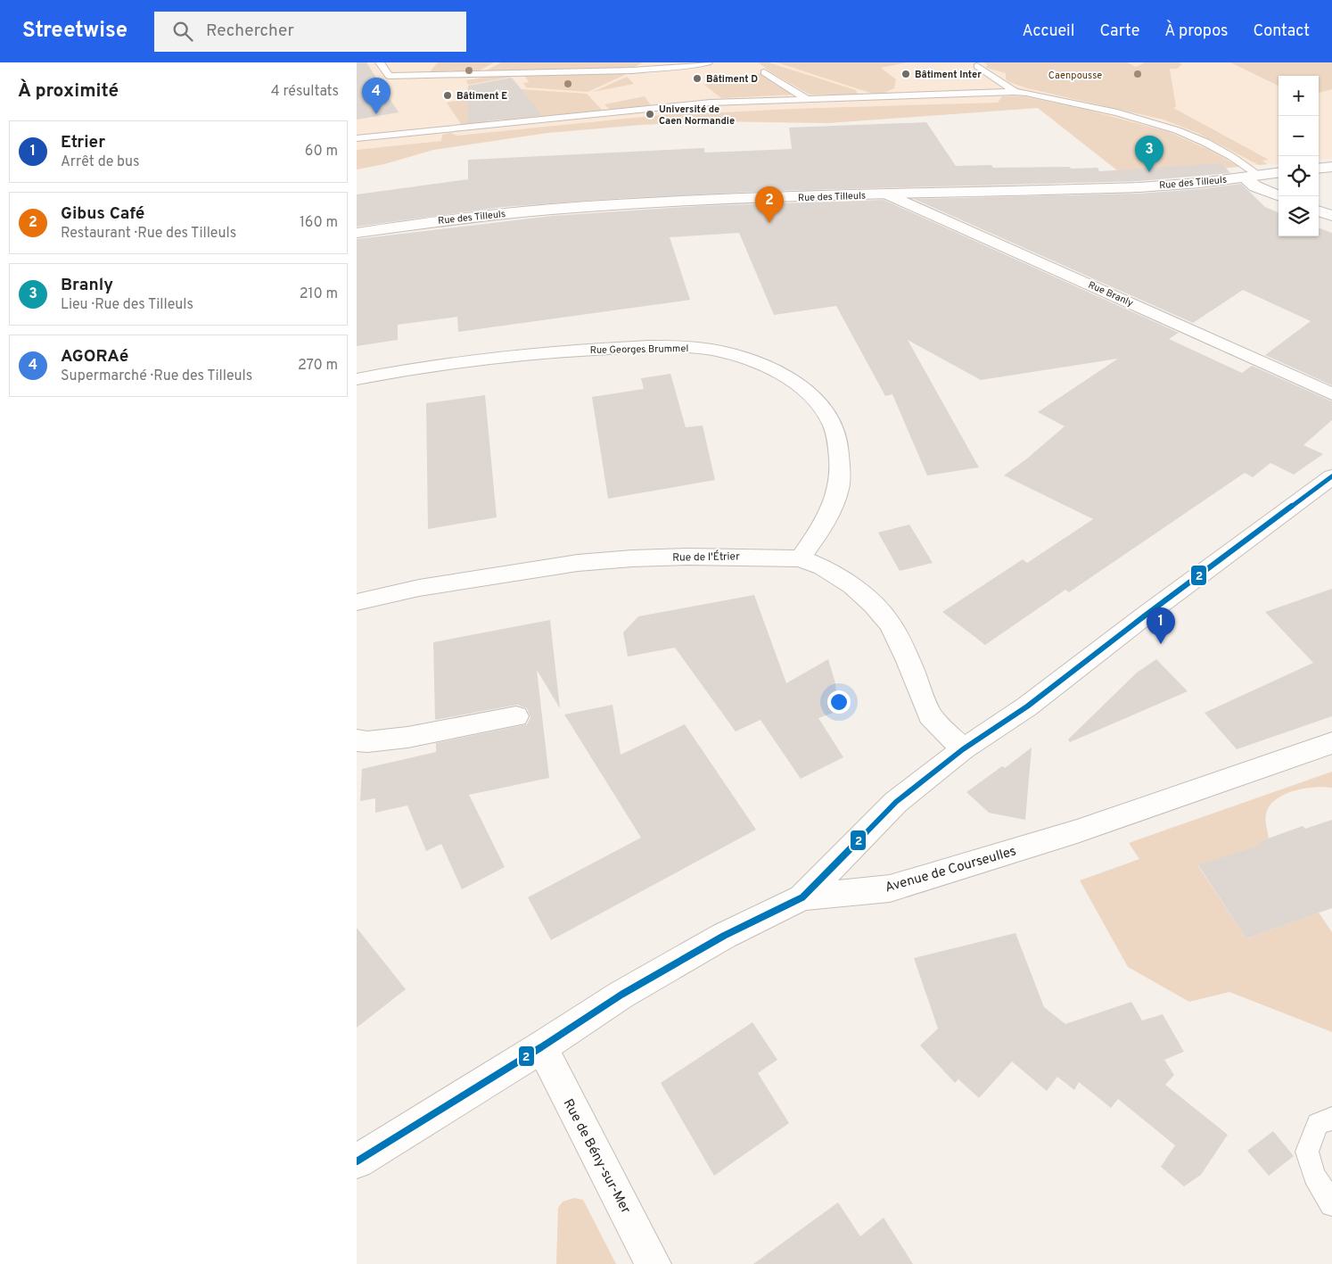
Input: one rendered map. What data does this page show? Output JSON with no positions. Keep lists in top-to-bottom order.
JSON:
{
  "streets": {
    "street": [
      "Rue des Tilleuls",
      "Rue Branly",
      "Rue Georges Brummel",
      "Rue de l'Étrier",
      "Avenue de Courseulles",
      "Rue de Bény-sur-Mer"
    ]
  },
  "crossings": [
    ["Rue des Tilleuls", "Rue Branly"],
    ["Rue Georges Brummel", "Rue de l'Étrier"],
    ["Avenue de Courseulles", "Rue de Bény-sur-Mer"]
  ],
  "parks": ["Caenpousse"],
  "places": [
    "Bâtiment Inter",
    "Bâtiment D",
    "Bâtiment E",
    "Université de Caen Normandie"
  ],
  "lines": ["transit line 2"],
  "page": {
    "header": "Streetwise",
    "search": "Rechercher",
    "nav": [
      "Accueil",
      "Carte",
      "À propos",
      "Contact"
    ],
    "heading": ["À proximité", "4 résultats"],
    "map_buttons": ["+", "−"],
    "pins": [
      "4",
      "3",
      "2",
      "1"
    ],
    "list": [
      {
        "mark": "1",
        "name": "Etrier",
        "note": "Arrêt de bus",
        "value": "60 m"
      },
      {
        "mark": "2",
        "name": "Gibus Café",
        "note": "Restaurant · Rue des Tilleuls",
        "value": "160 m"
      },
      {
        "mark": "3",
        "name": "Branly",
        "note": "Lieu · Rue des Tilleuls",
        "value": "210 m"
      },
      {
        "mark": "4",
        "name": "AGORAé",
        "note": "Supermarché · Rue des Tilleuls",
        "value": "270 m"
      }
    ]
  }
}
